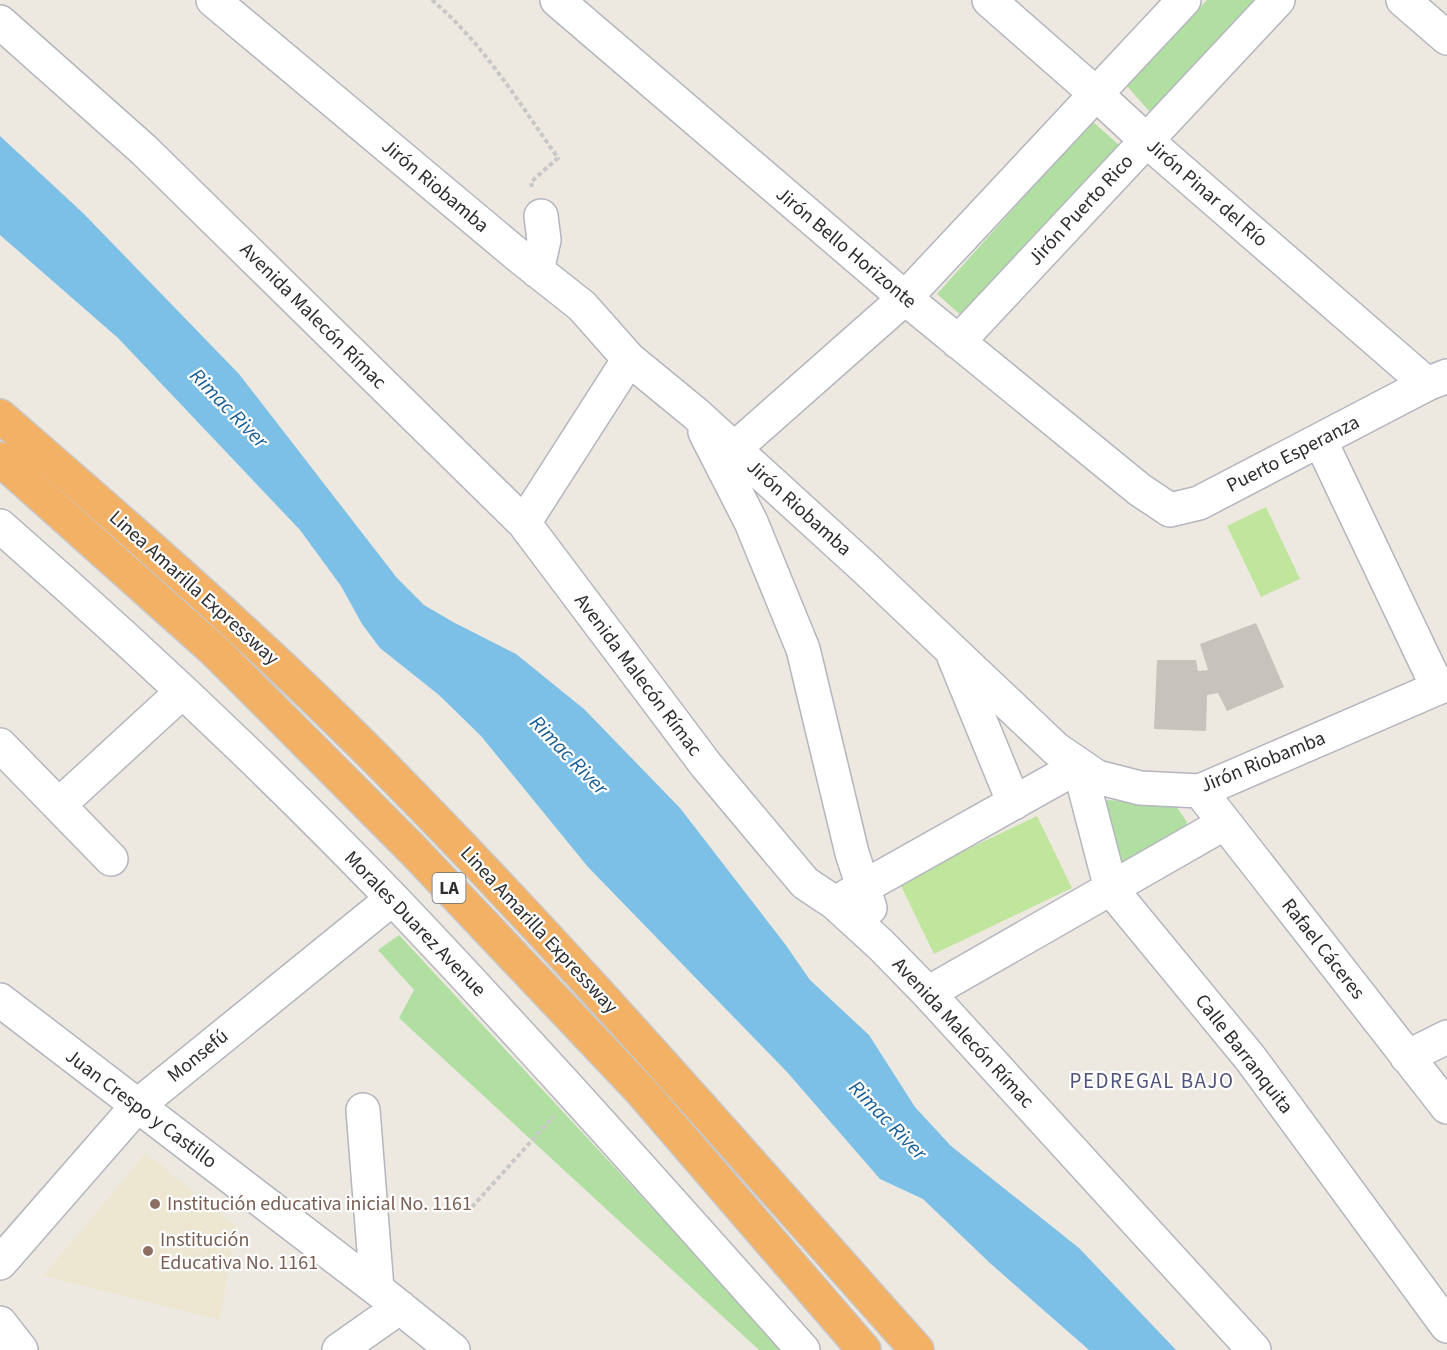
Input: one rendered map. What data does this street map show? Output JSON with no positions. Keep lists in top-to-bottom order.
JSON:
{
  "streets": {
    "highway": ["Linea Amarilla Expressway", "LA"],
    "street": [
      "Jirón Riobamba",
      "Jirón Pinar del Río",
      "Jirón Puerto Rico",
      "Jirón Bello Horizonte",
      "Avenida Malecón Rímac",
      "Puerto Esperanza",
      "Morales Duarez Avenue",
      "Rafael Cáceres",
      "Calle Barranquita",
      "Monsefú",
      "Juan Crespo y Castillo"
    ]
  },
  "crossings": [
    ["Jirón Riobamba", "Rafael Cáceres"],
    ["Jirón Riobamba", "Calle Barranquita"],
    ["Jirón Pinar del Río", "Jirón Puerto Rico"],
    ["Jirón Pinar del Río", "Puerto Esperanza"],
    ["Jirón Puerto Rico", "Jirón Bello Horizonte"],
    ["Jirón Bello Horizonte", "Puerto Esperanza"],
    ["Morales Duarez Avenue", "Monsefú"],
    ["Monsefú", "Juan Crespo y Castillo"]
  ],
  "districts": ["PEDREGAL BAJO"],
  "water": ["Rimac River"],
  "places": ["Institución educativa inicial No. 1161", "Institución Educativa No. 1161"]
}
